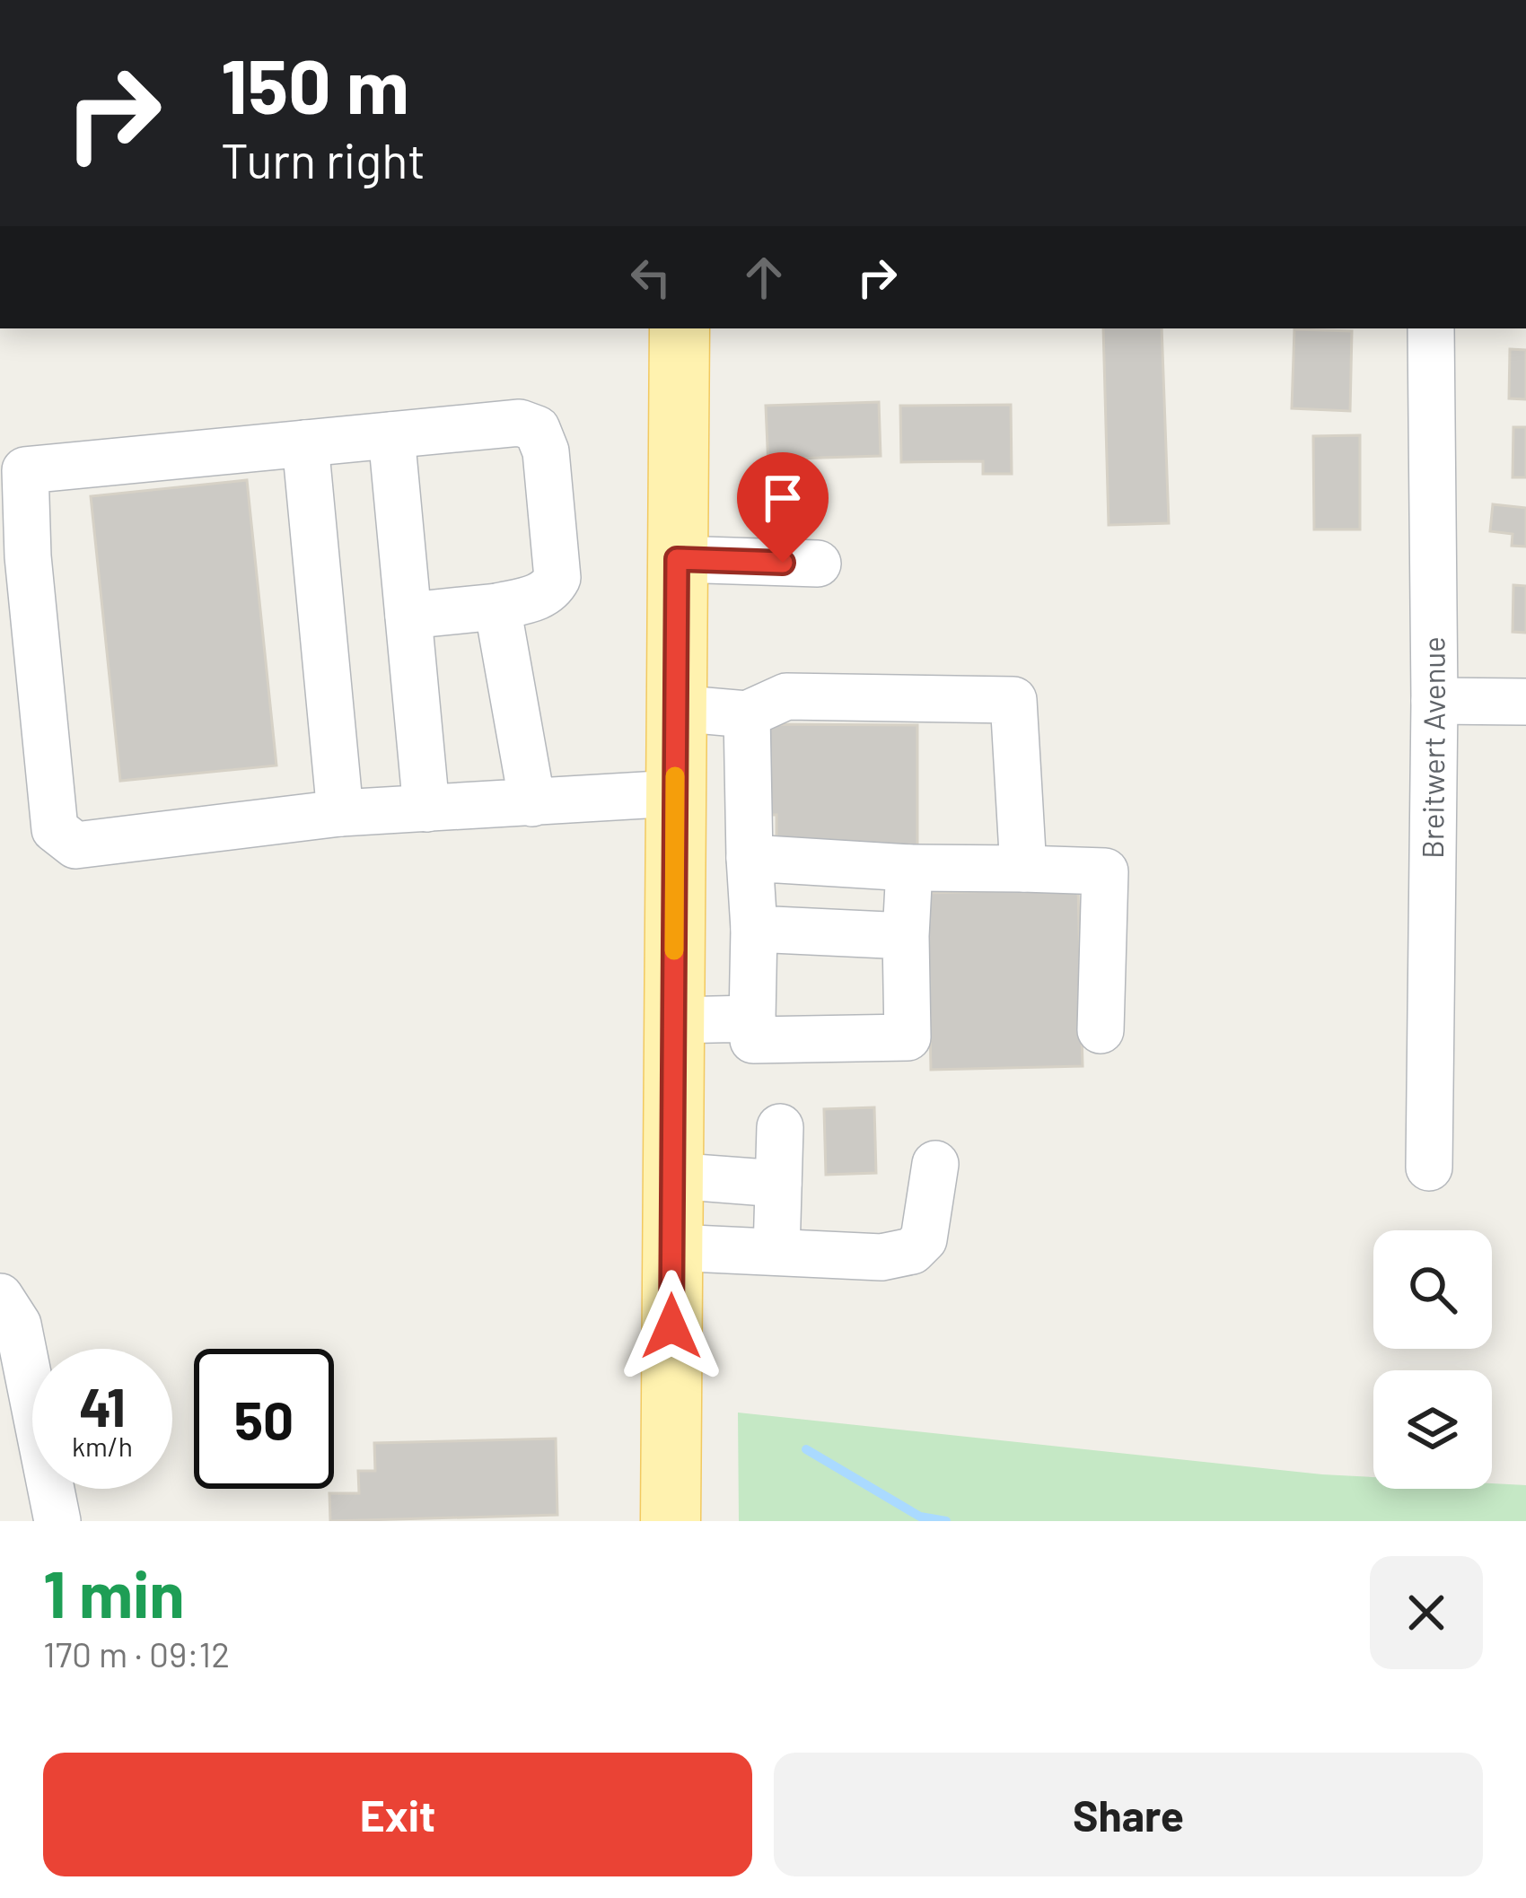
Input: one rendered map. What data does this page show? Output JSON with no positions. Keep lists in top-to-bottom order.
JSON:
{
  "streets": {
    "street": ["Breitwert Avenue"]
  },
  "page": {
    "turn": ["150 m", "Turn right"],
    "speed": "41 km/h",
    "limit": "50",
    "heading": ["1 min", "170 m · 09:12"],
    "buttons": ["Exit", "Share"]
  }
}
